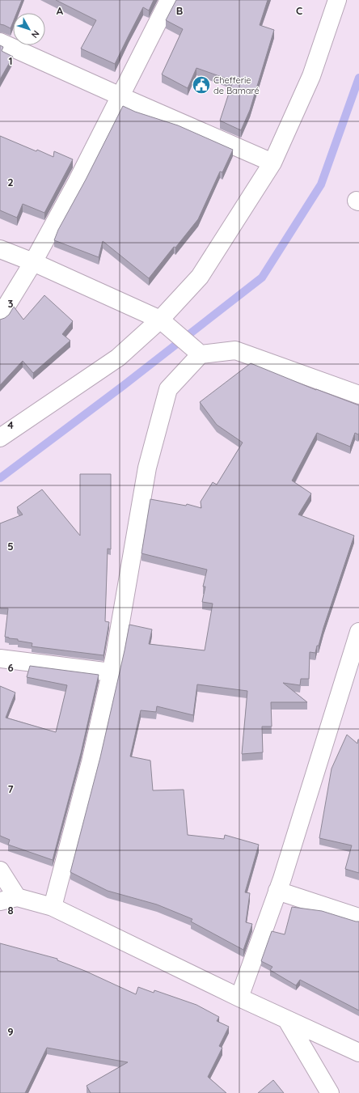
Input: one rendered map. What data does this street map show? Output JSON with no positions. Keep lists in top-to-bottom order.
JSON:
{
  "places": {
    "public building": ["Chefferie de Bamaré"]
  },
  "north": "bottom right",
  "grid": {
    "columns": ["A", "B", "C"],
    "rows": [
      "1",
      "2",
      "3",
      "4",
      "5",
      "6",
      "7",
      "8",
      "9"
    ]
  }
}
